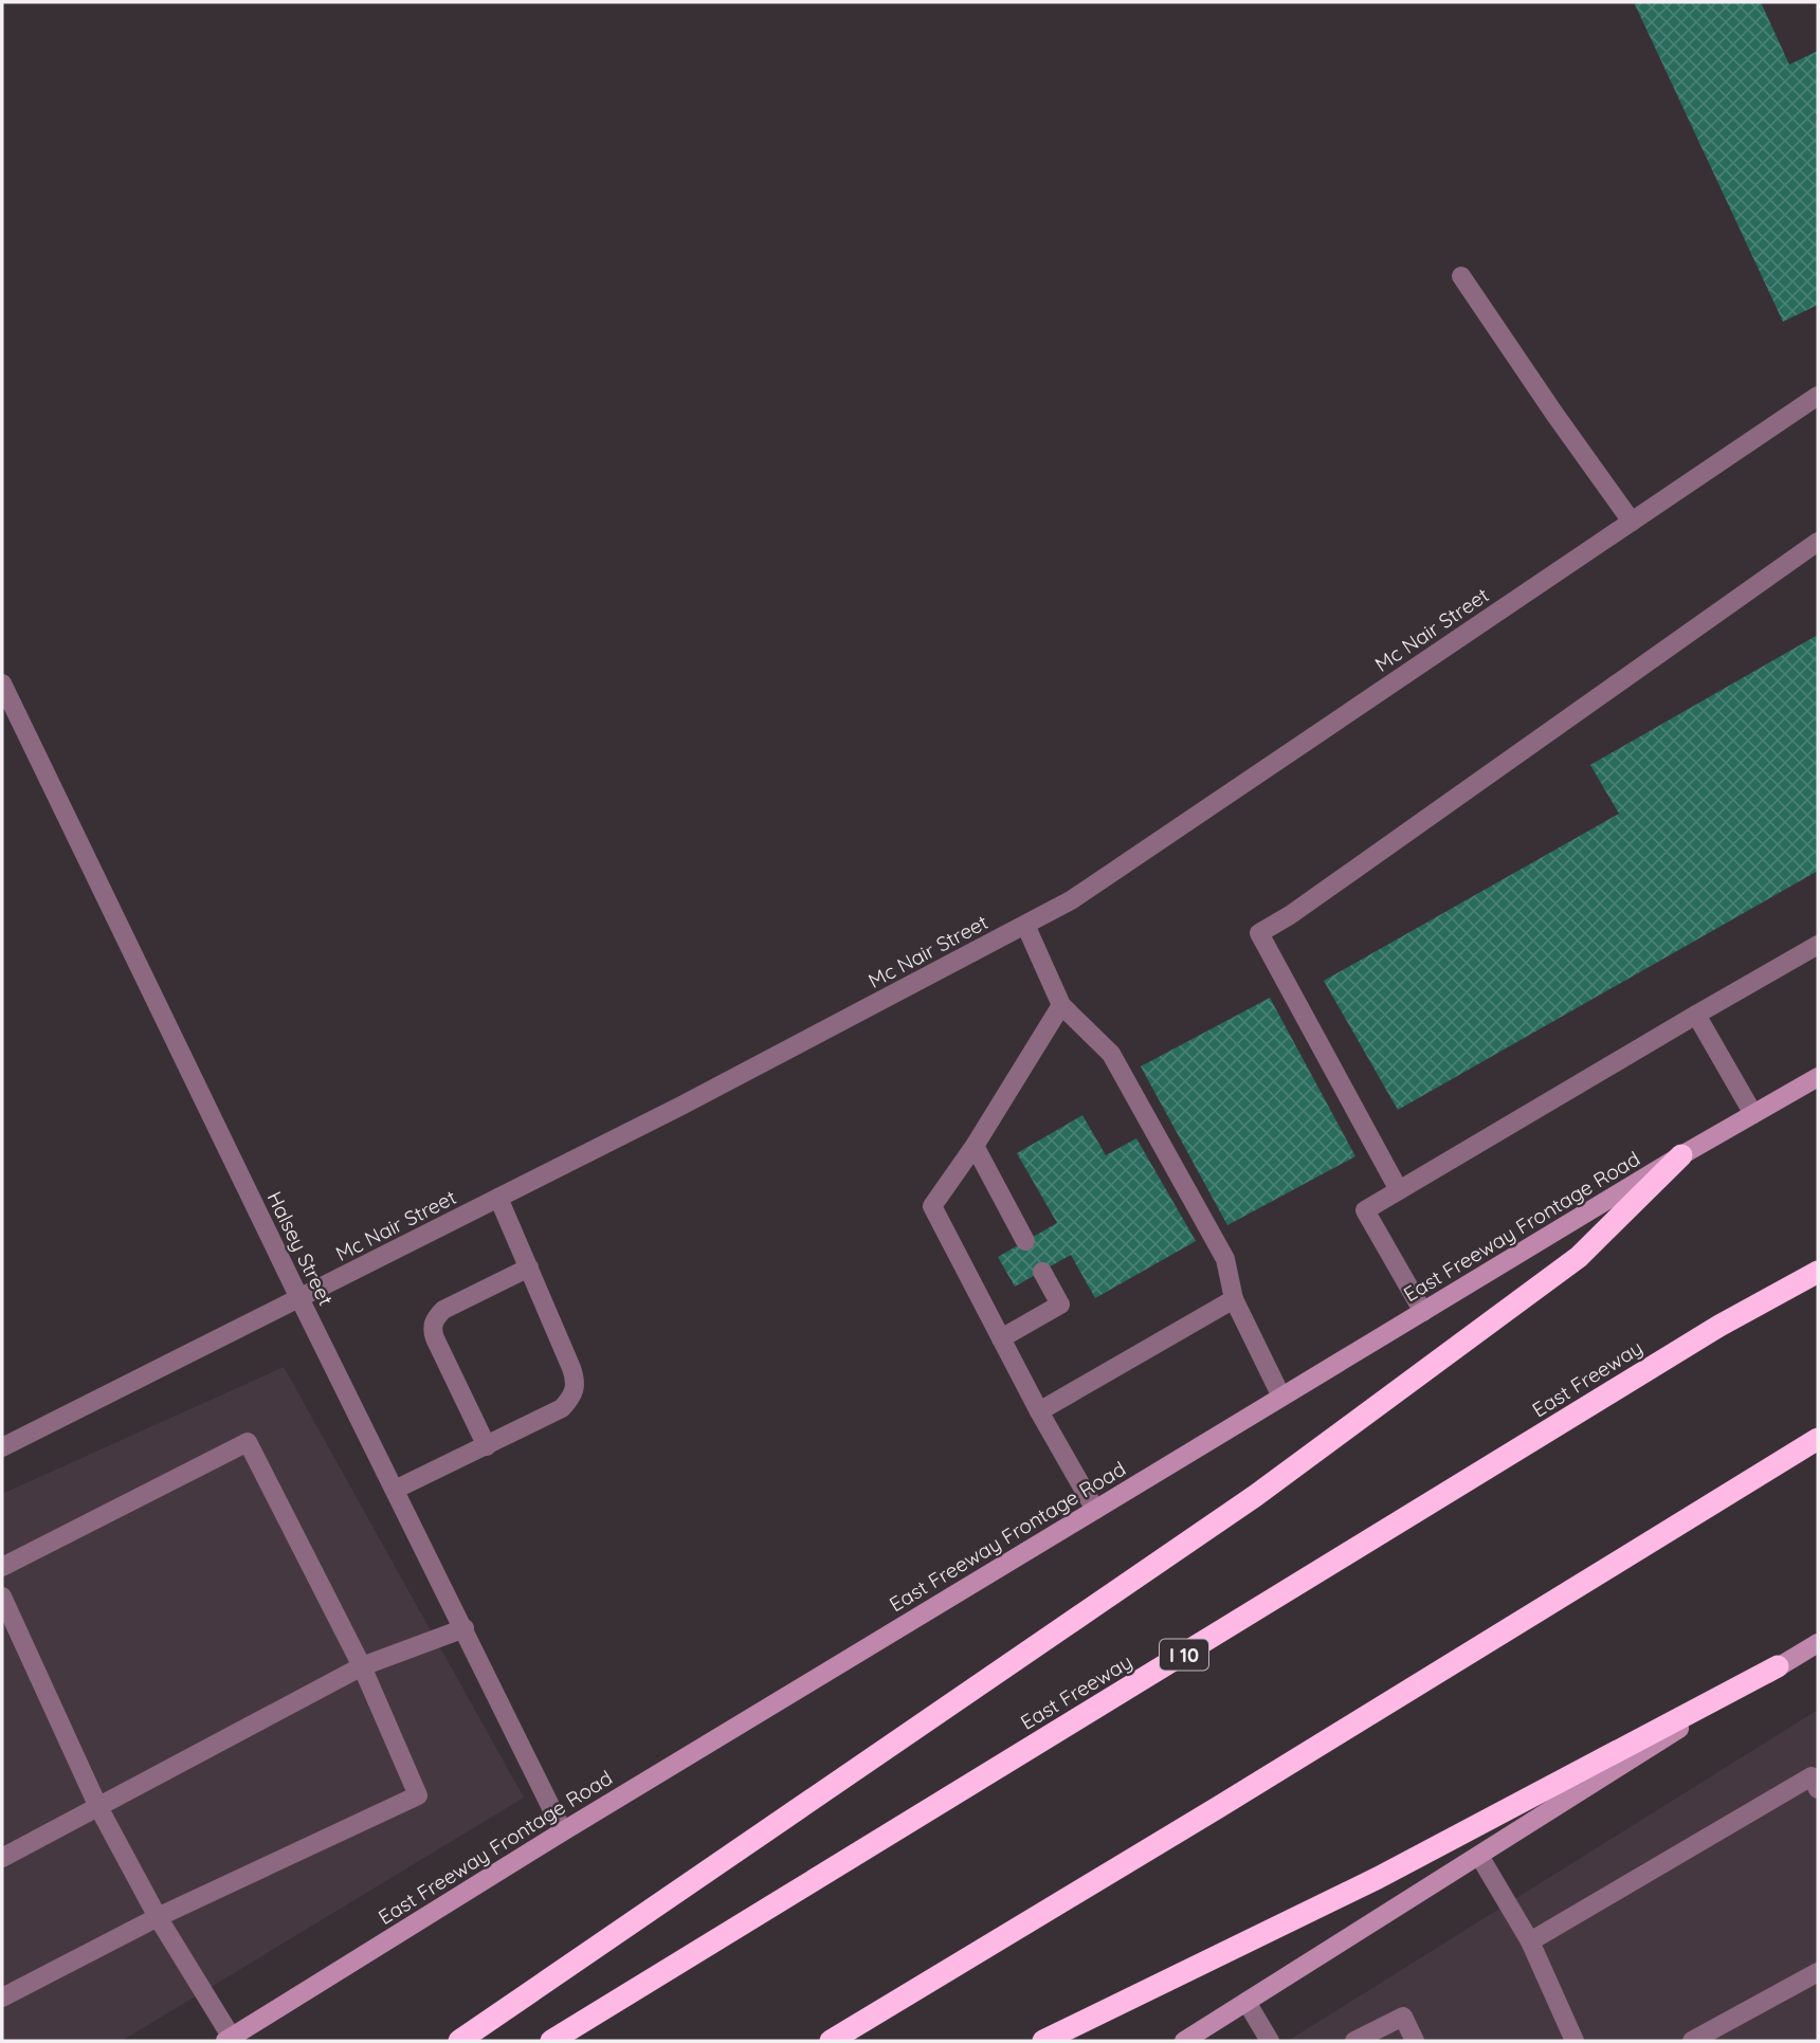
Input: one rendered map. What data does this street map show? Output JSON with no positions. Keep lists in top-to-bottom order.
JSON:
{
  "streets": {
    "highway": ["East Freeway", "I 10"],
    "main road": ["East Freeway Frontage Road"],
    "street": ["Mc Nair Street", "Halsey Street"]
  },
  "crossings": [
    ["Mc Nair Street", "Halsey Street"],
    ["East Freeway Frontage Road", "Halsey Street"]
  ]
}
